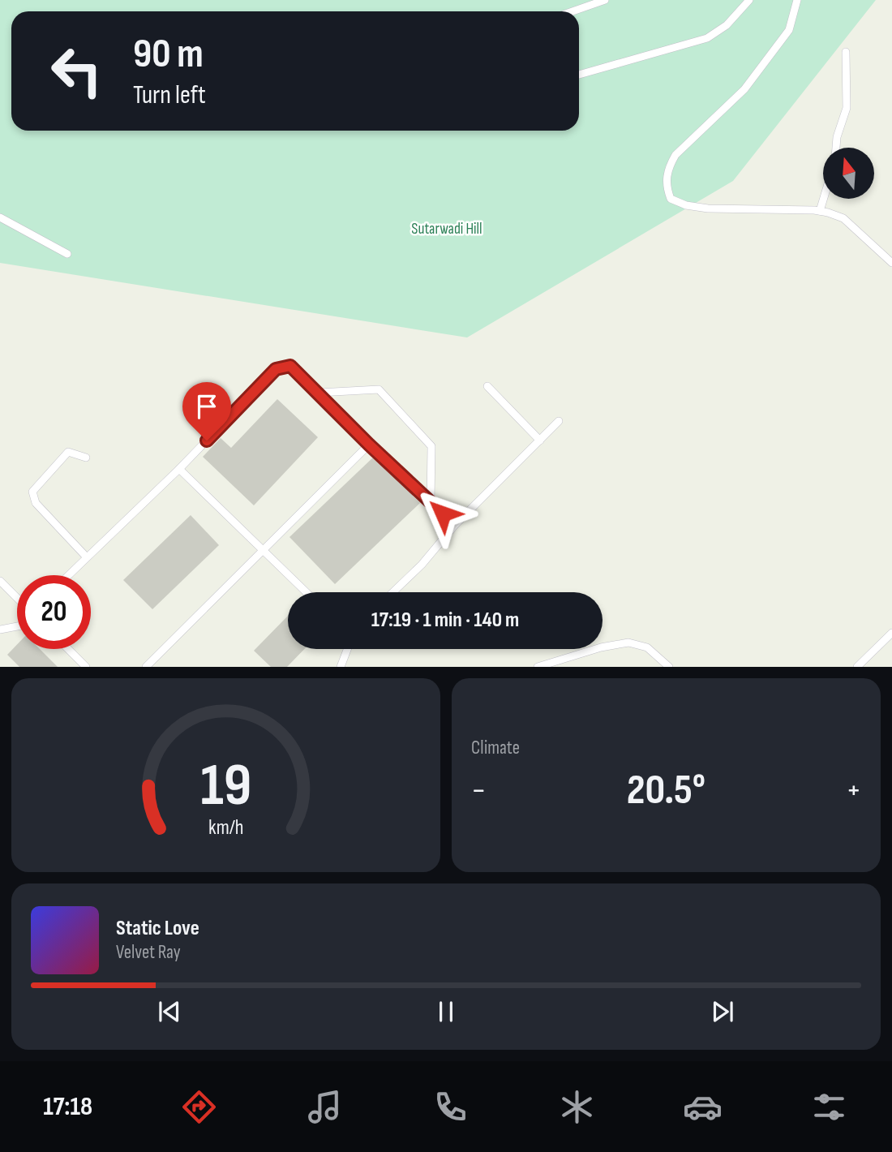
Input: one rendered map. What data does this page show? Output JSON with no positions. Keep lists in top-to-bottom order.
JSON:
{
  "parks": ["Sutarwadi Hill"],
  "north": "top",
  "page": {
    "turn": ["90 m", "Turn left"],
    "limit": "20",
    "trip": "17:19 · 1 min · 140 m",
    "tile": "Climate",
    "heat": ["−", "20.5°", "+"],
    "song": ["Static Love", "Velvet Ray"],
    "tabs": "17:18",
    "gauge": ["19", "km/h"]
  }
}
